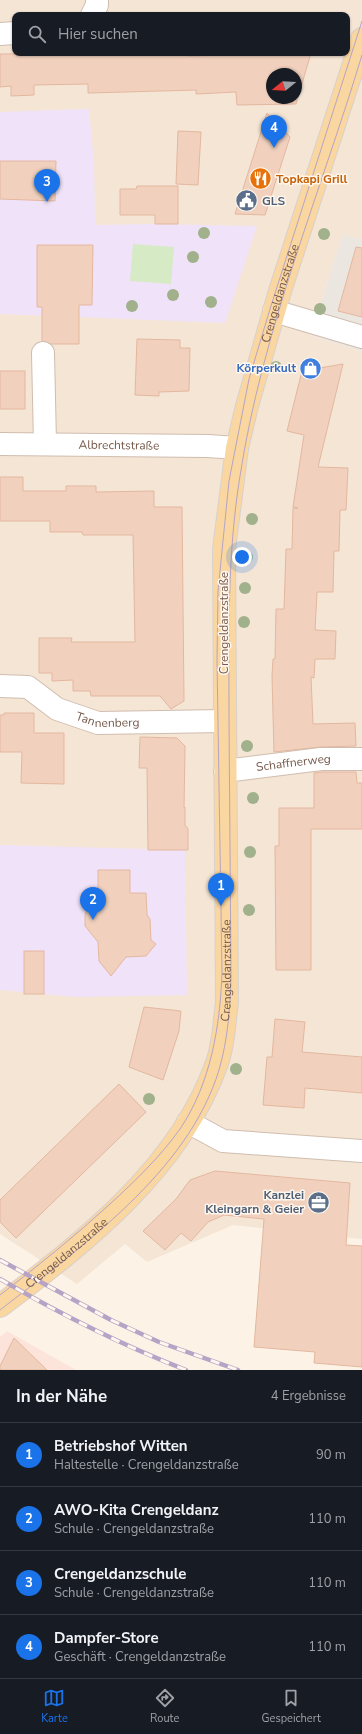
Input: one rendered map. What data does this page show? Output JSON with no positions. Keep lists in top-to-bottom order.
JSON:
{
  "streets": {
    "main road": ["Crengeldanzstraße"],
    "street": ["Albrechtstraße", "Tannenberg", "Schaffnerweg"]
  },
  "crossings": [
    ["Crengeldanzstraße", "Albrechtstraße"],
    ["Crengeldanzstraße", "Tannenberg"],
    ["Crengeldanzstraße", "Schaffnerweg"]
  ],
  "places": {
    "restaurant": ["Topkapi Grill"],
    "public building": ["GLS"],
    "shop": ["Körperkult"],
    "office": ["Kanzlei Kleingarn & Geier"]
  },
  "north": "left",
  "page": {
    "search": "Hier suchen",
    "pins": [
      "4",
      "3",
      "1",
      "2"
    ],
    "heading": ["In der Nähe", "4 Ergebnisse"],
    "list": [
      {
        "mark": "1",
        "name": "Betriebshof Witten",
        "note": "Haltestelle · Crengeldanzstraße",
        "value": "90 m"
      },
      {
        "mark": "2",
        "name": "AWO-Kita Crengeldanz",
        "note": "Schule · Crengeldanzstraße",
        "value": "110 m"
      },
      {
        "mark": "3",
        "name": "Crengeldanzschule",
        "note": "Schule · Crengeldanzstraße",
        "value": "110 m"
      },
      {
        "mark": "4",
        "name": "Dampfer-Store",
        "note": "Geschäft · Crengeldanzstraße",
        "value": "110 m"
      }
    ],
    "nav": ["Karte", "Route", "Gespeichert"]
  }
}
